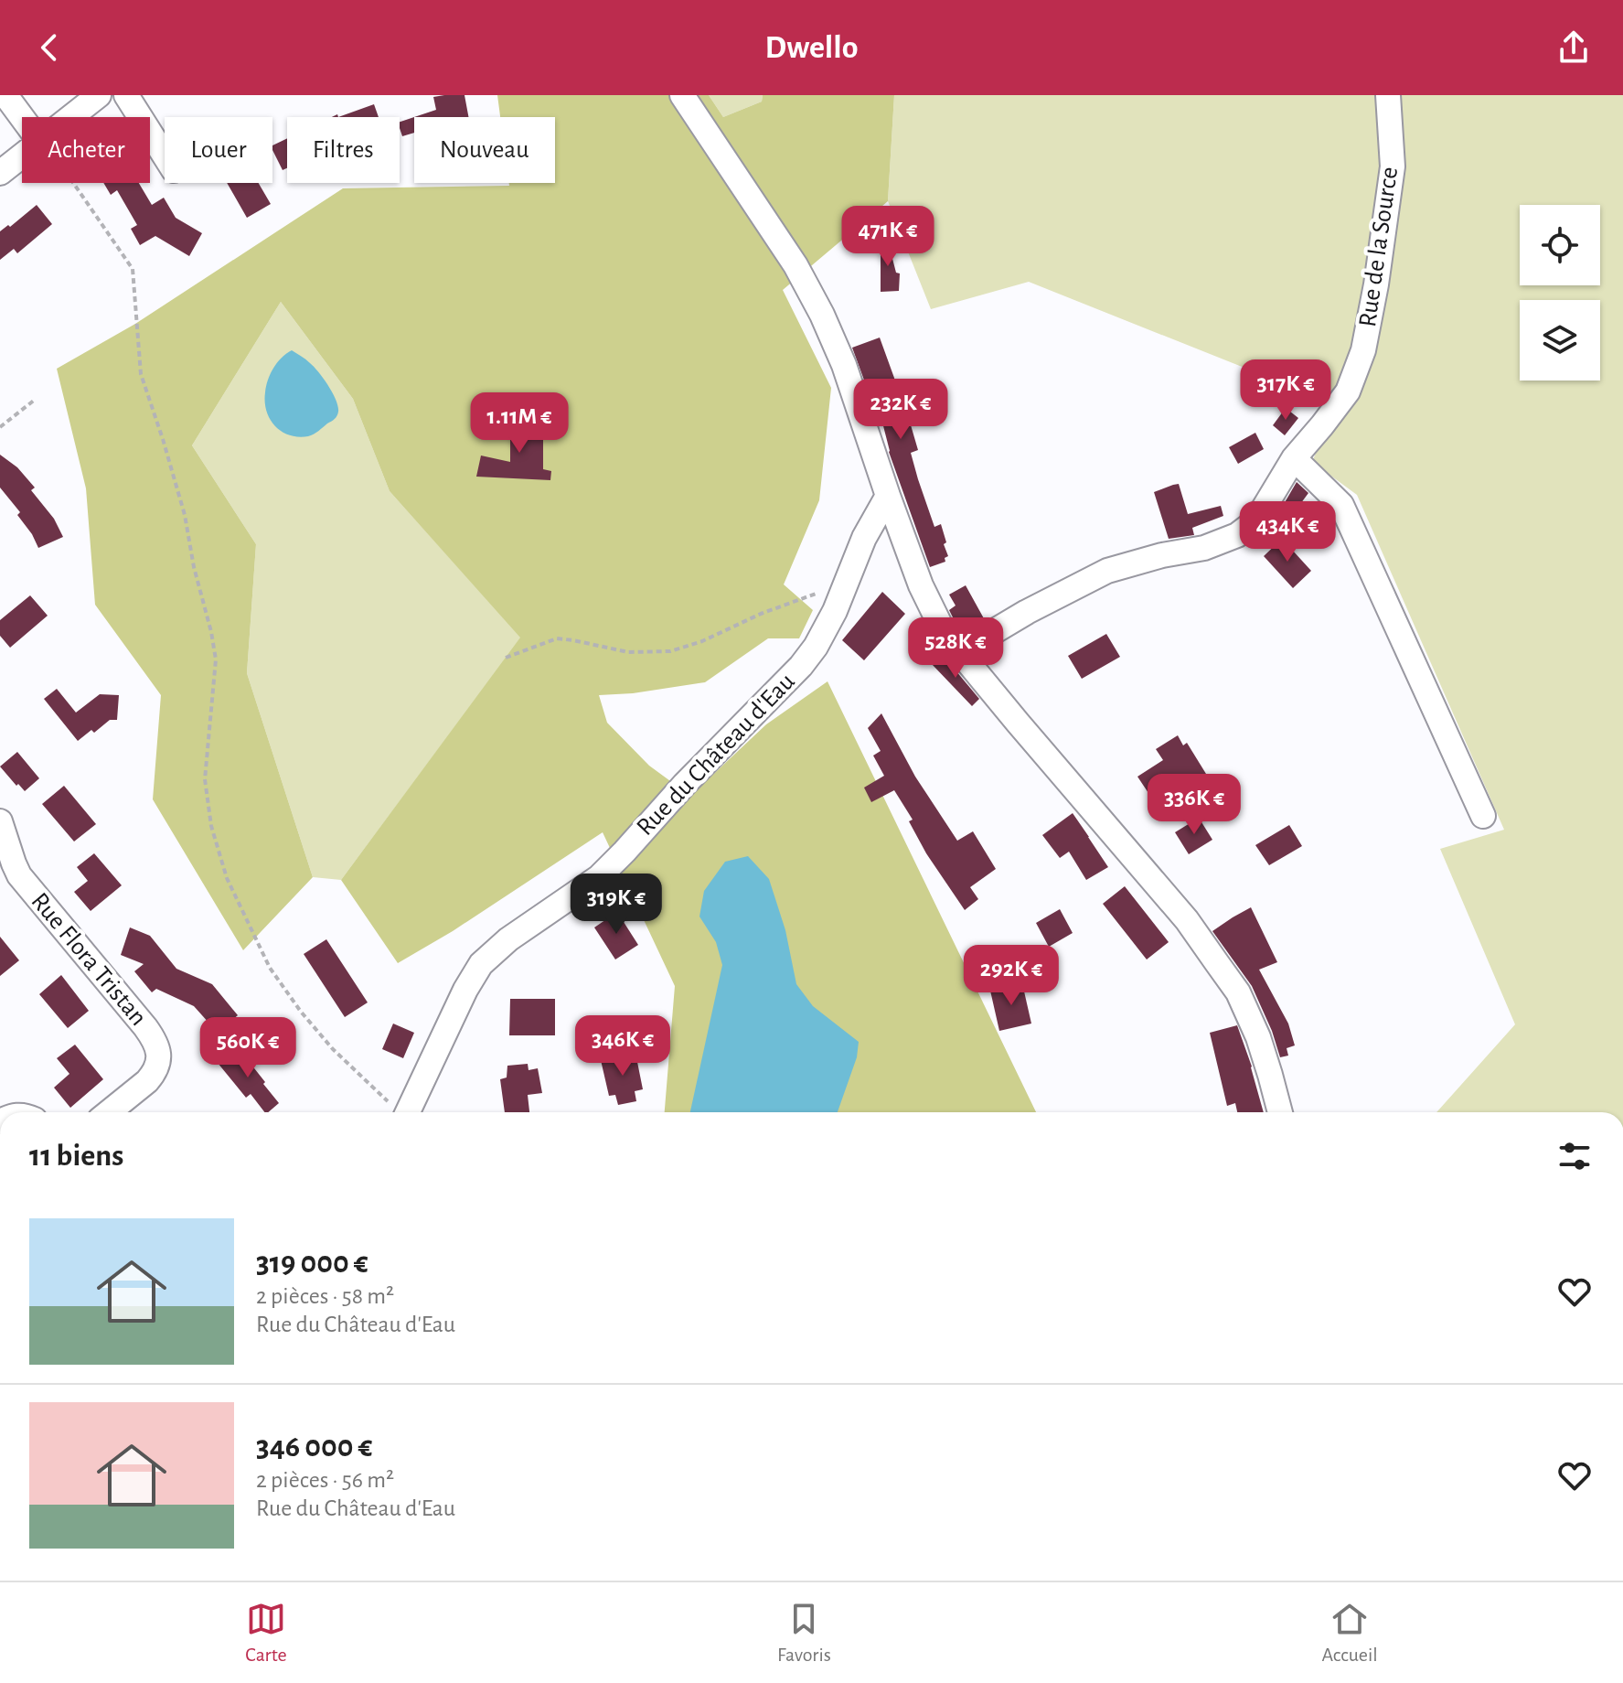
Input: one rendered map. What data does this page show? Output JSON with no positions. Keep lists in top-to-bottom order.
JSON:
{
  "streets": {
    "street": ["Rue de la Source", "Rue du Château d'Eau", "Rue Flora Tristan"]
  },
  "page": {
    "header": "Dwello",
    "chip": [
      "Acheter",
      "Louer",
      "Filtres",
      "Nouveau"
    ],
    "price": [
      "471K €",
      "317K €",
      "232K €",
      "1.11M €",
      "434K €",
      "528K €",
      "336K €",
      "319K €",
      "292K €",
      "346K €",
      "560K €"
    ],
    "heading": "11 biens",
    "list": [
      {
        "name": "319 000 €",
        "note": "2 pièces · 58 m² · Rue du Château d'Eau"
      },
      {
        "name": "346 000 €",
        "note": "2 pièces · 56 m² · Rue du Château d'Eau"
      }
    ],
    "tabs": ["Carte", "Favoris", "Accueil"]
  }
}
